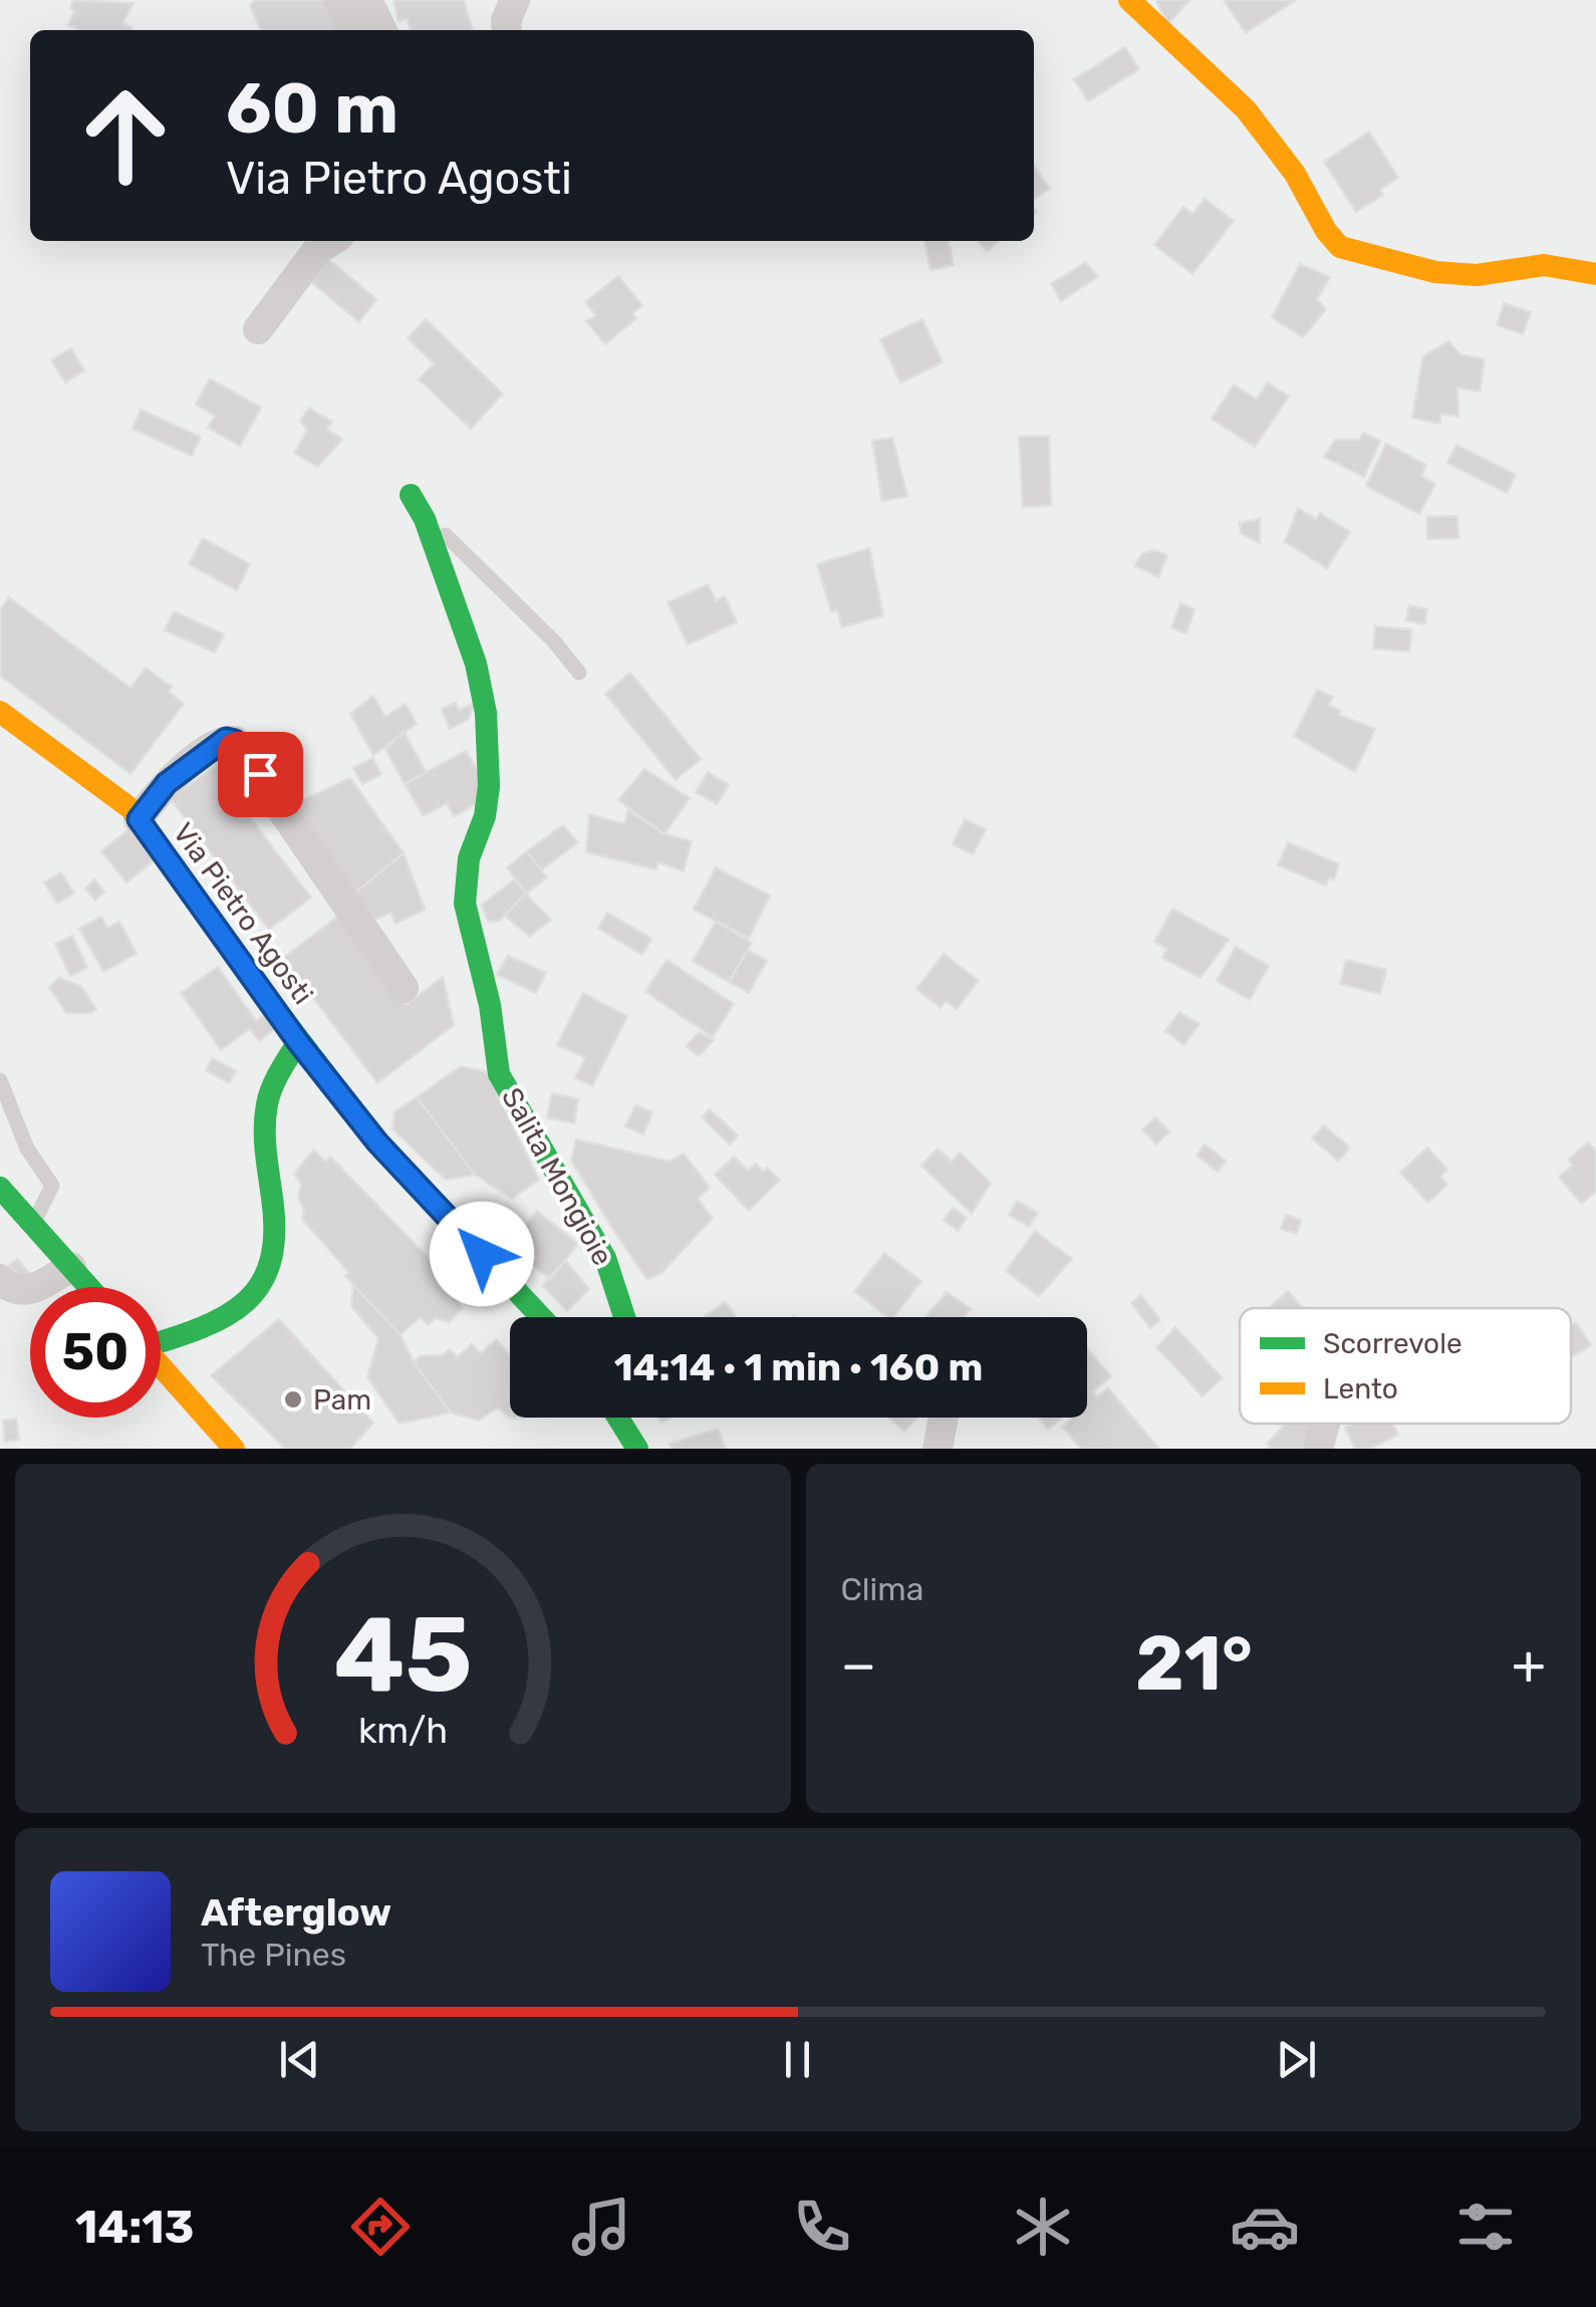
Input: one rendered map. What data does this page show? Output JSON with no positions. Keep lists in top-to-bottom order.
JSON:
{
  "streets": {
    "street": ["Via Pietro Agosti", "Salita Mongioie"]
  },
  "places": ["Pam"],
  "legend": ["Scorrevole", "Lento"],
  "page": {
    "turn": ["60 m", "Via Pietro Agosti"],
    "limit": "50",
    "trip": "14:14 · 1 min · 160 m",
    "tile": "Clima",
    "heat": ["−", "21°", "+"],
    "song": ["Afterglow", "The Pines"],
    "tabs": "14:13",
    "gauge": ["45", "km/h"]
  }
}
